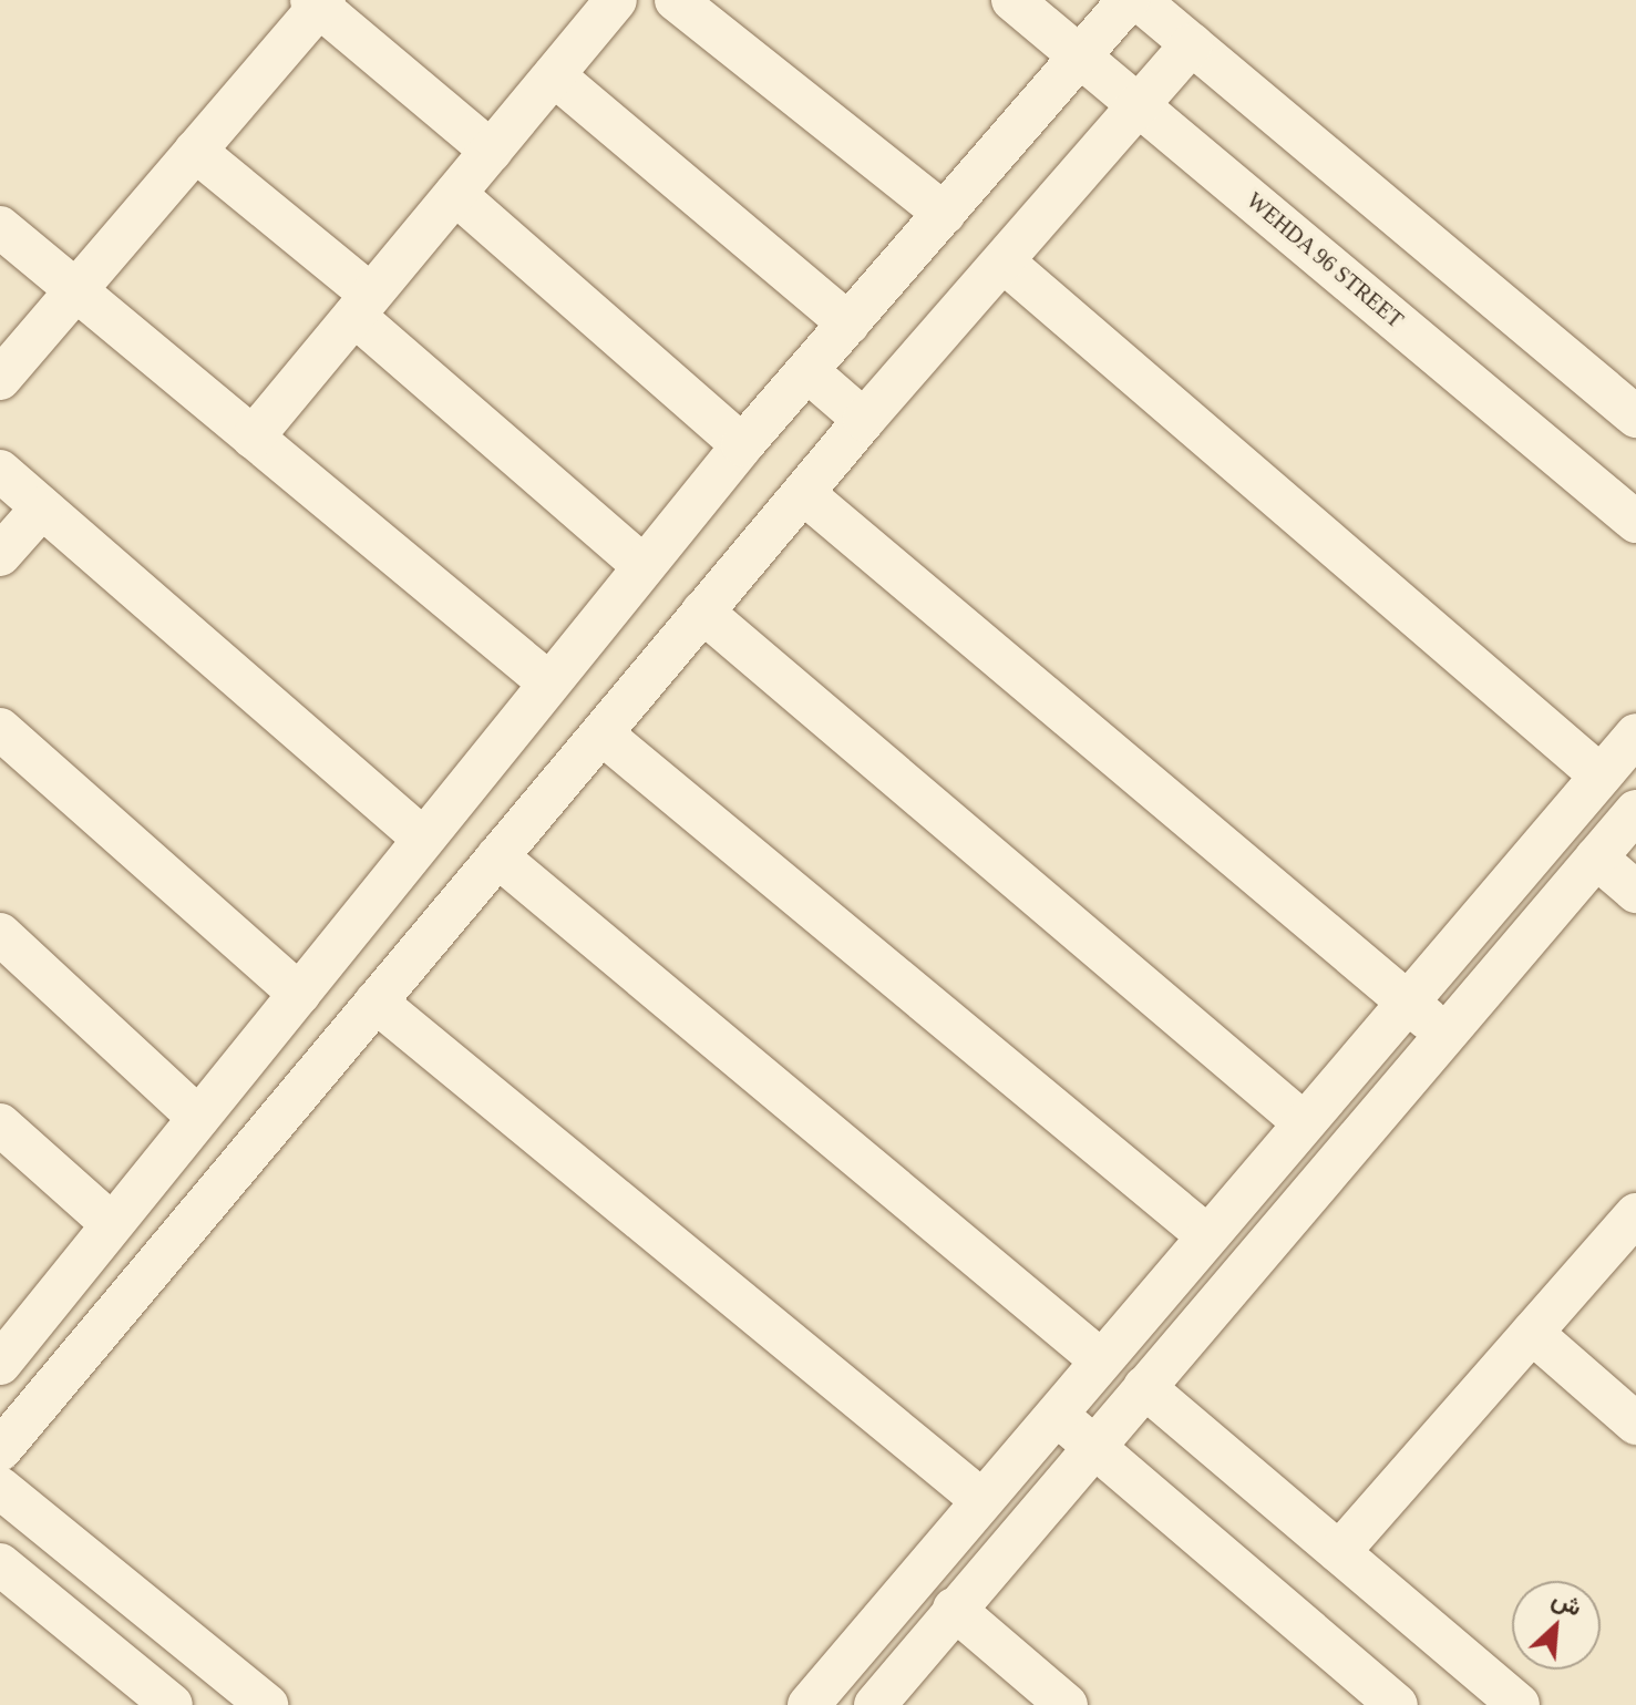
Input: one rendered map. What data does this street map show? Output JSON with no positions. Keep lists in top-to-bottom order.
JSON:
{
  "streets": {
    "street": ["WEHDA 96 STREET"]
  },
  "north": "top right"
}
